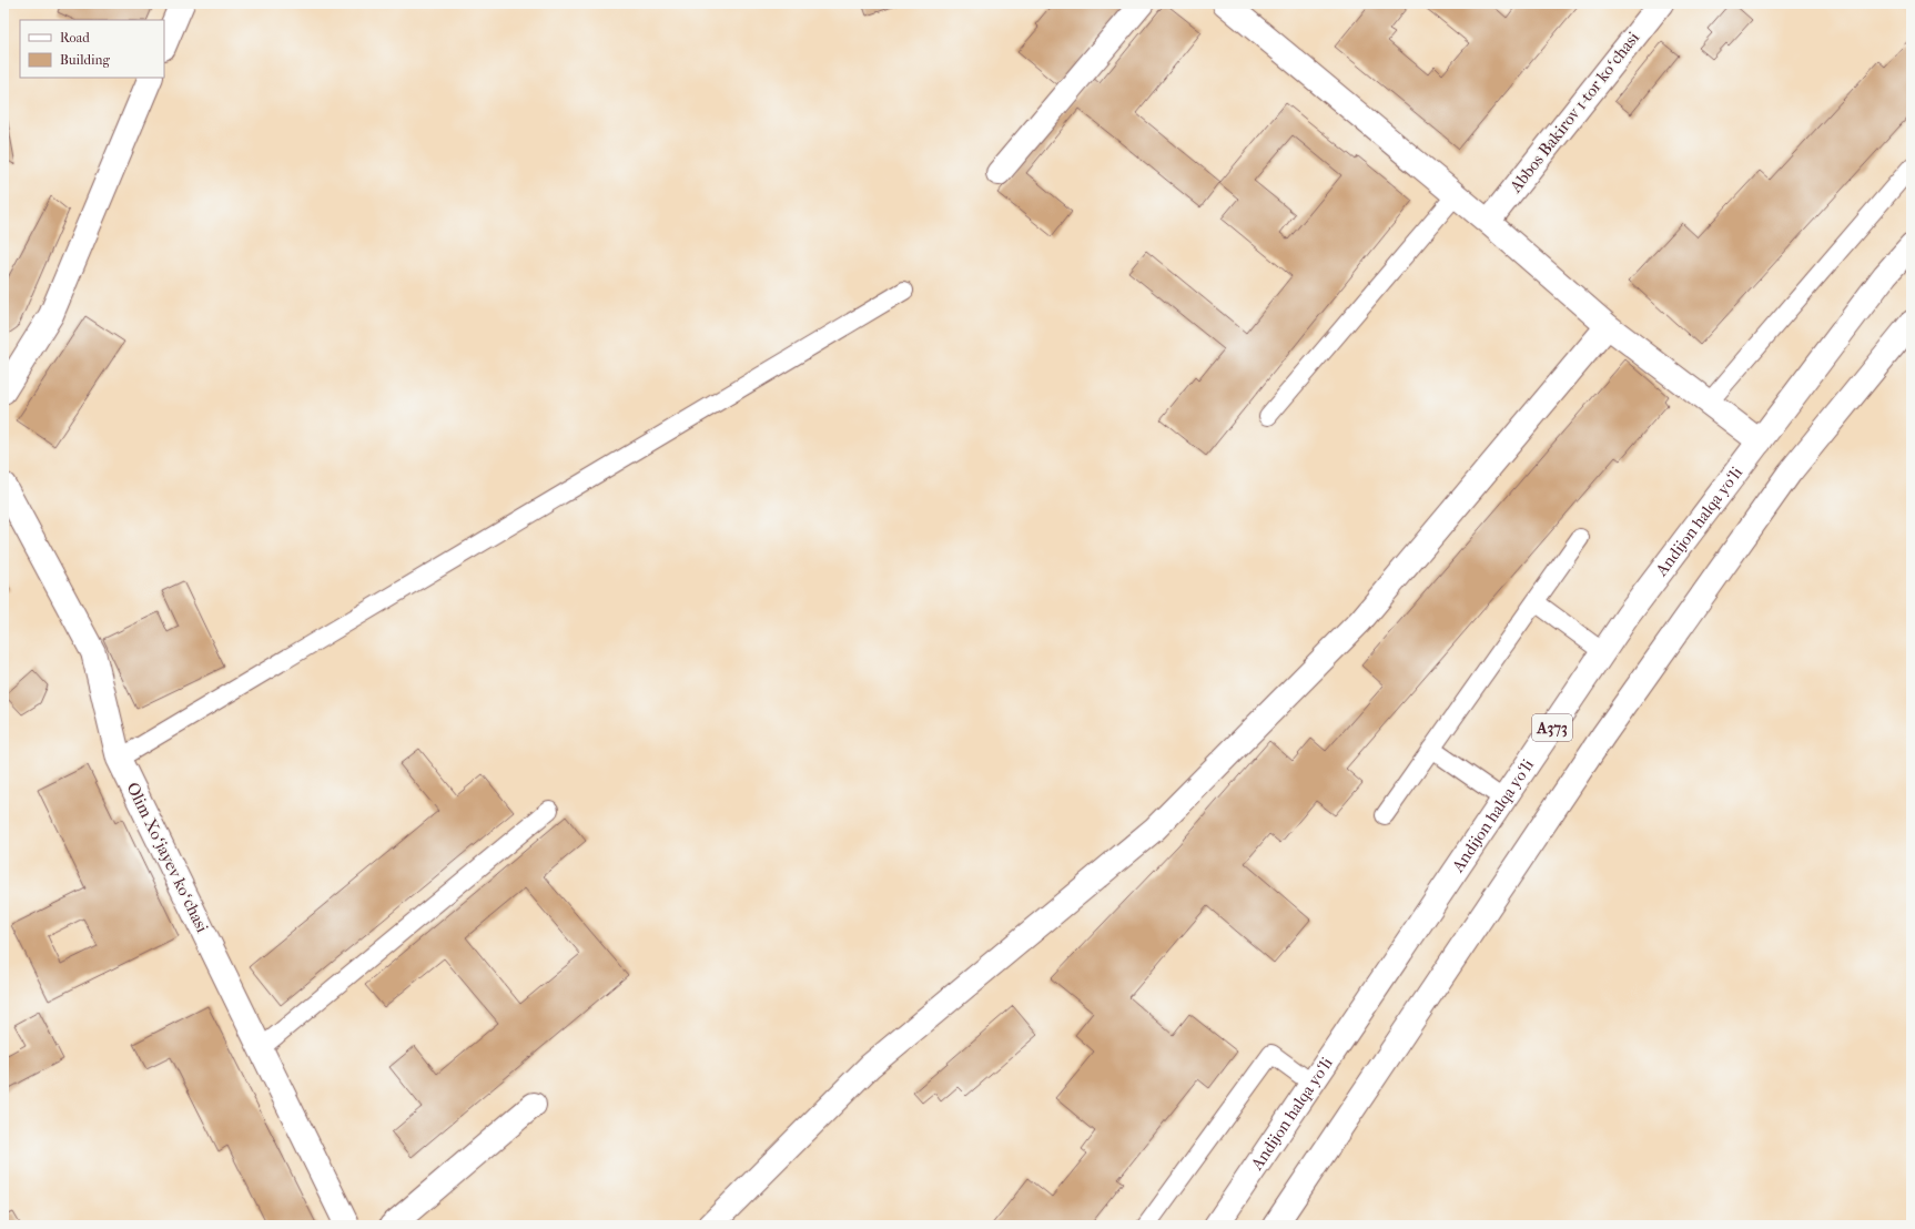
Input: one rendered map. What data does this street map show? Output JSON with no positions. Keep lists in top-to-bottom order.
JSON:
{
  "streets": {
    "main road": [
      "Abbos Bakirov 1-tor koʻchasi",
      "Andijon halqa yo‘li",
      "A373",
      "Olim Xoʻjayev koʻchasi"
    ]
  },
  "legend": ["Road", "Building"]
}
